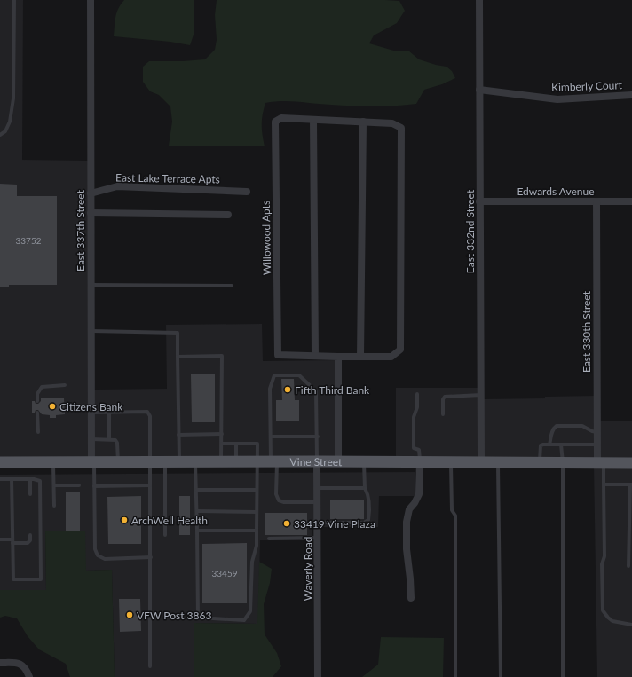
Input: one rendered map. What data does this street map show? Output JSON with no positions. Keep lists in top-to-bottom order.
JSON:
{
  "streets": {
    "main road": ["Vine Street"],
    "street": [
      "Kimberly Court",
      "East Lake Terrace Apts",
      "Edwards Avenue",
      "East 337th Street",
      "East 332nd Street",
      "Willowood Apts",
      "East 330th Street",
      "Waverly Road"
    ]
  },
  "crossings": [
    ["Kimberly Court", "East 332nd Street"],
    ["East Lake Terrace Apts", "East 337th Street"],
    ["Edwards Avenue", "East 332nd Street"],
    ["Edwards Avenue", "East 330th Street"],
    ["East 337th Street", "Vine Street"],
    ["East 332nd Street", "Vine Street"],
    ["East 330th Street", "Vine Street"],
    ["Vine Street", "Waverly Road"]
  ],
  "places": [
    "Fifth Third Bank",
    "Citizens Bank",
    "ArchWell Health",
    "33419 Vine Plaza",
    "VFW Post 3863"
  ],
  "house_numbers": ["33752", "33459"]
}
